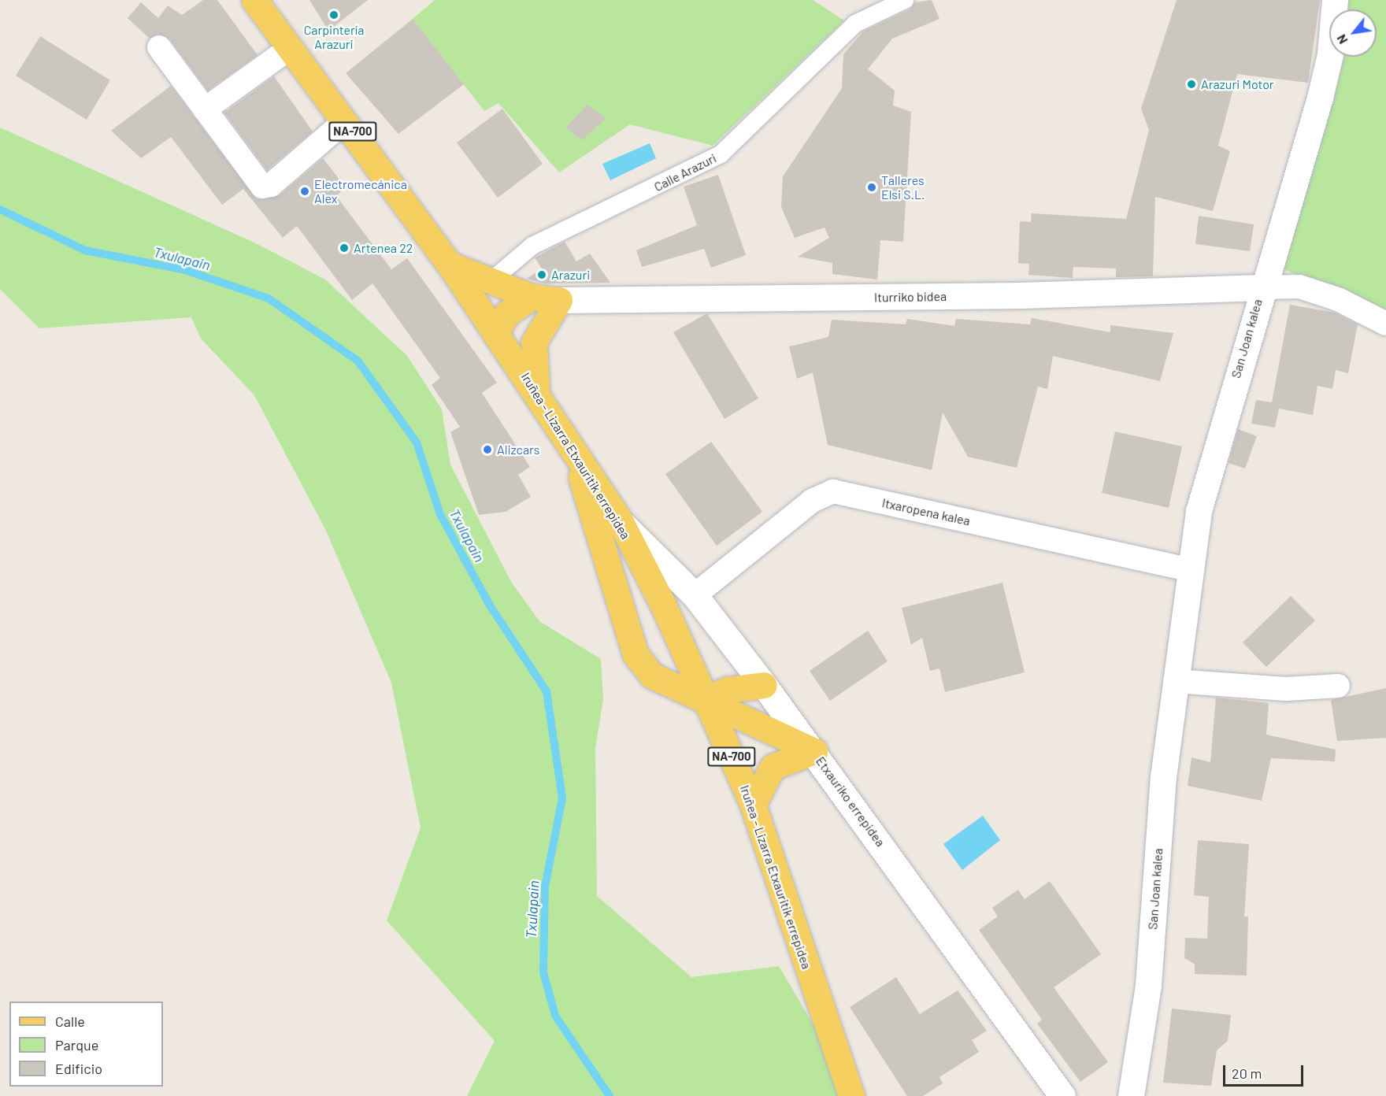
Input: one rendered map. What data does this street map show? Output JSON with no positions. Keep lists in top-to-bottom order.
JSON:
{
  "streets": {
    "main road": ["NA-700", "Iruñea - Lizarra Etxauritik errepidea"],
    "street": [
      "Calle Arazuri",
      "Iturriko bidea",
      "San Joan kalea",
      "Itxaropena kalea",
      "Etxauriko errepidea"
    ]
  },
  "crossings": [
    ["Iturriko bidea", "San Joan kalea"],
    ["San Joan kalea", "Itxaropena kalea"],
    ["Iruñea - Lizarra Etxauritik errepidea", "Etxauriko errepidea"],
    ["Itxaropena kalea", "Etxauriko errepidea"]
  ],
  "water": ["Txulapain"],
  "places": [
    "Carpintería Arazuri",
    "Arazuri Motor",
    "Talleres Elsi S.L.",
    "Electromecánica Alex",
    "Artenea 22",
    "Arazuri",
    "Alizcars"
  ],
  "legend": ["Calle", "Parque", "Edificio"],
  "scale_bar": "20 m",
  "north": "bottom left"
}
